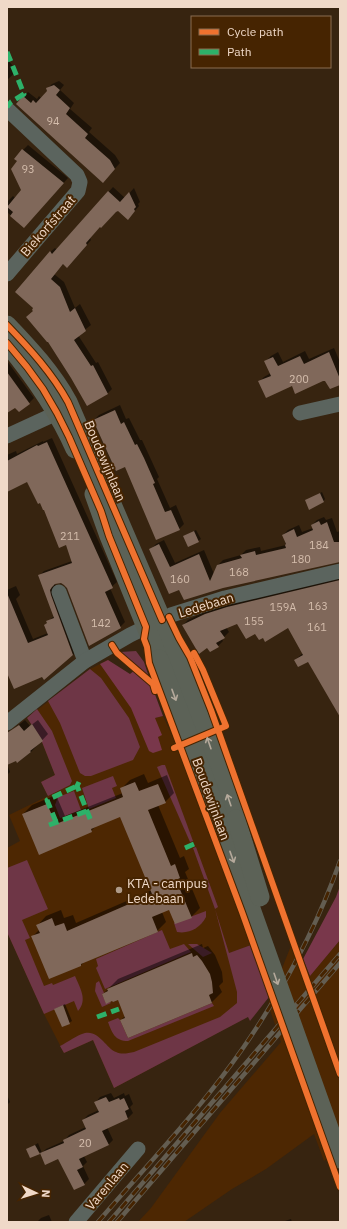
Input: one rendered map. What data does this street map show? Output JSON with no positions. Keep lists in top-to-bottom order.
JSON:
{
  "streets": {
    "main road": ["Boudewijnlaan"],
    "street": ["Biekorfstraat", "Ledebaan", "Varenlaan"]
  },
  "crossings": [
    ["Boudewijnlaan", "Ledebaan"]
  ],
  "places": ["KTA - campus Ledebaan"],
  "house_numbers": [
    "94",
    "93",
    "200",
    "211",
    "184",
    "180",
    "168",
    "160",
    "163",
    "159A",
    "155",
    "142",
    "161",
    "20"
  ],
  "legend": ["Cycle path", "Path"],
  "north": "right"
}
